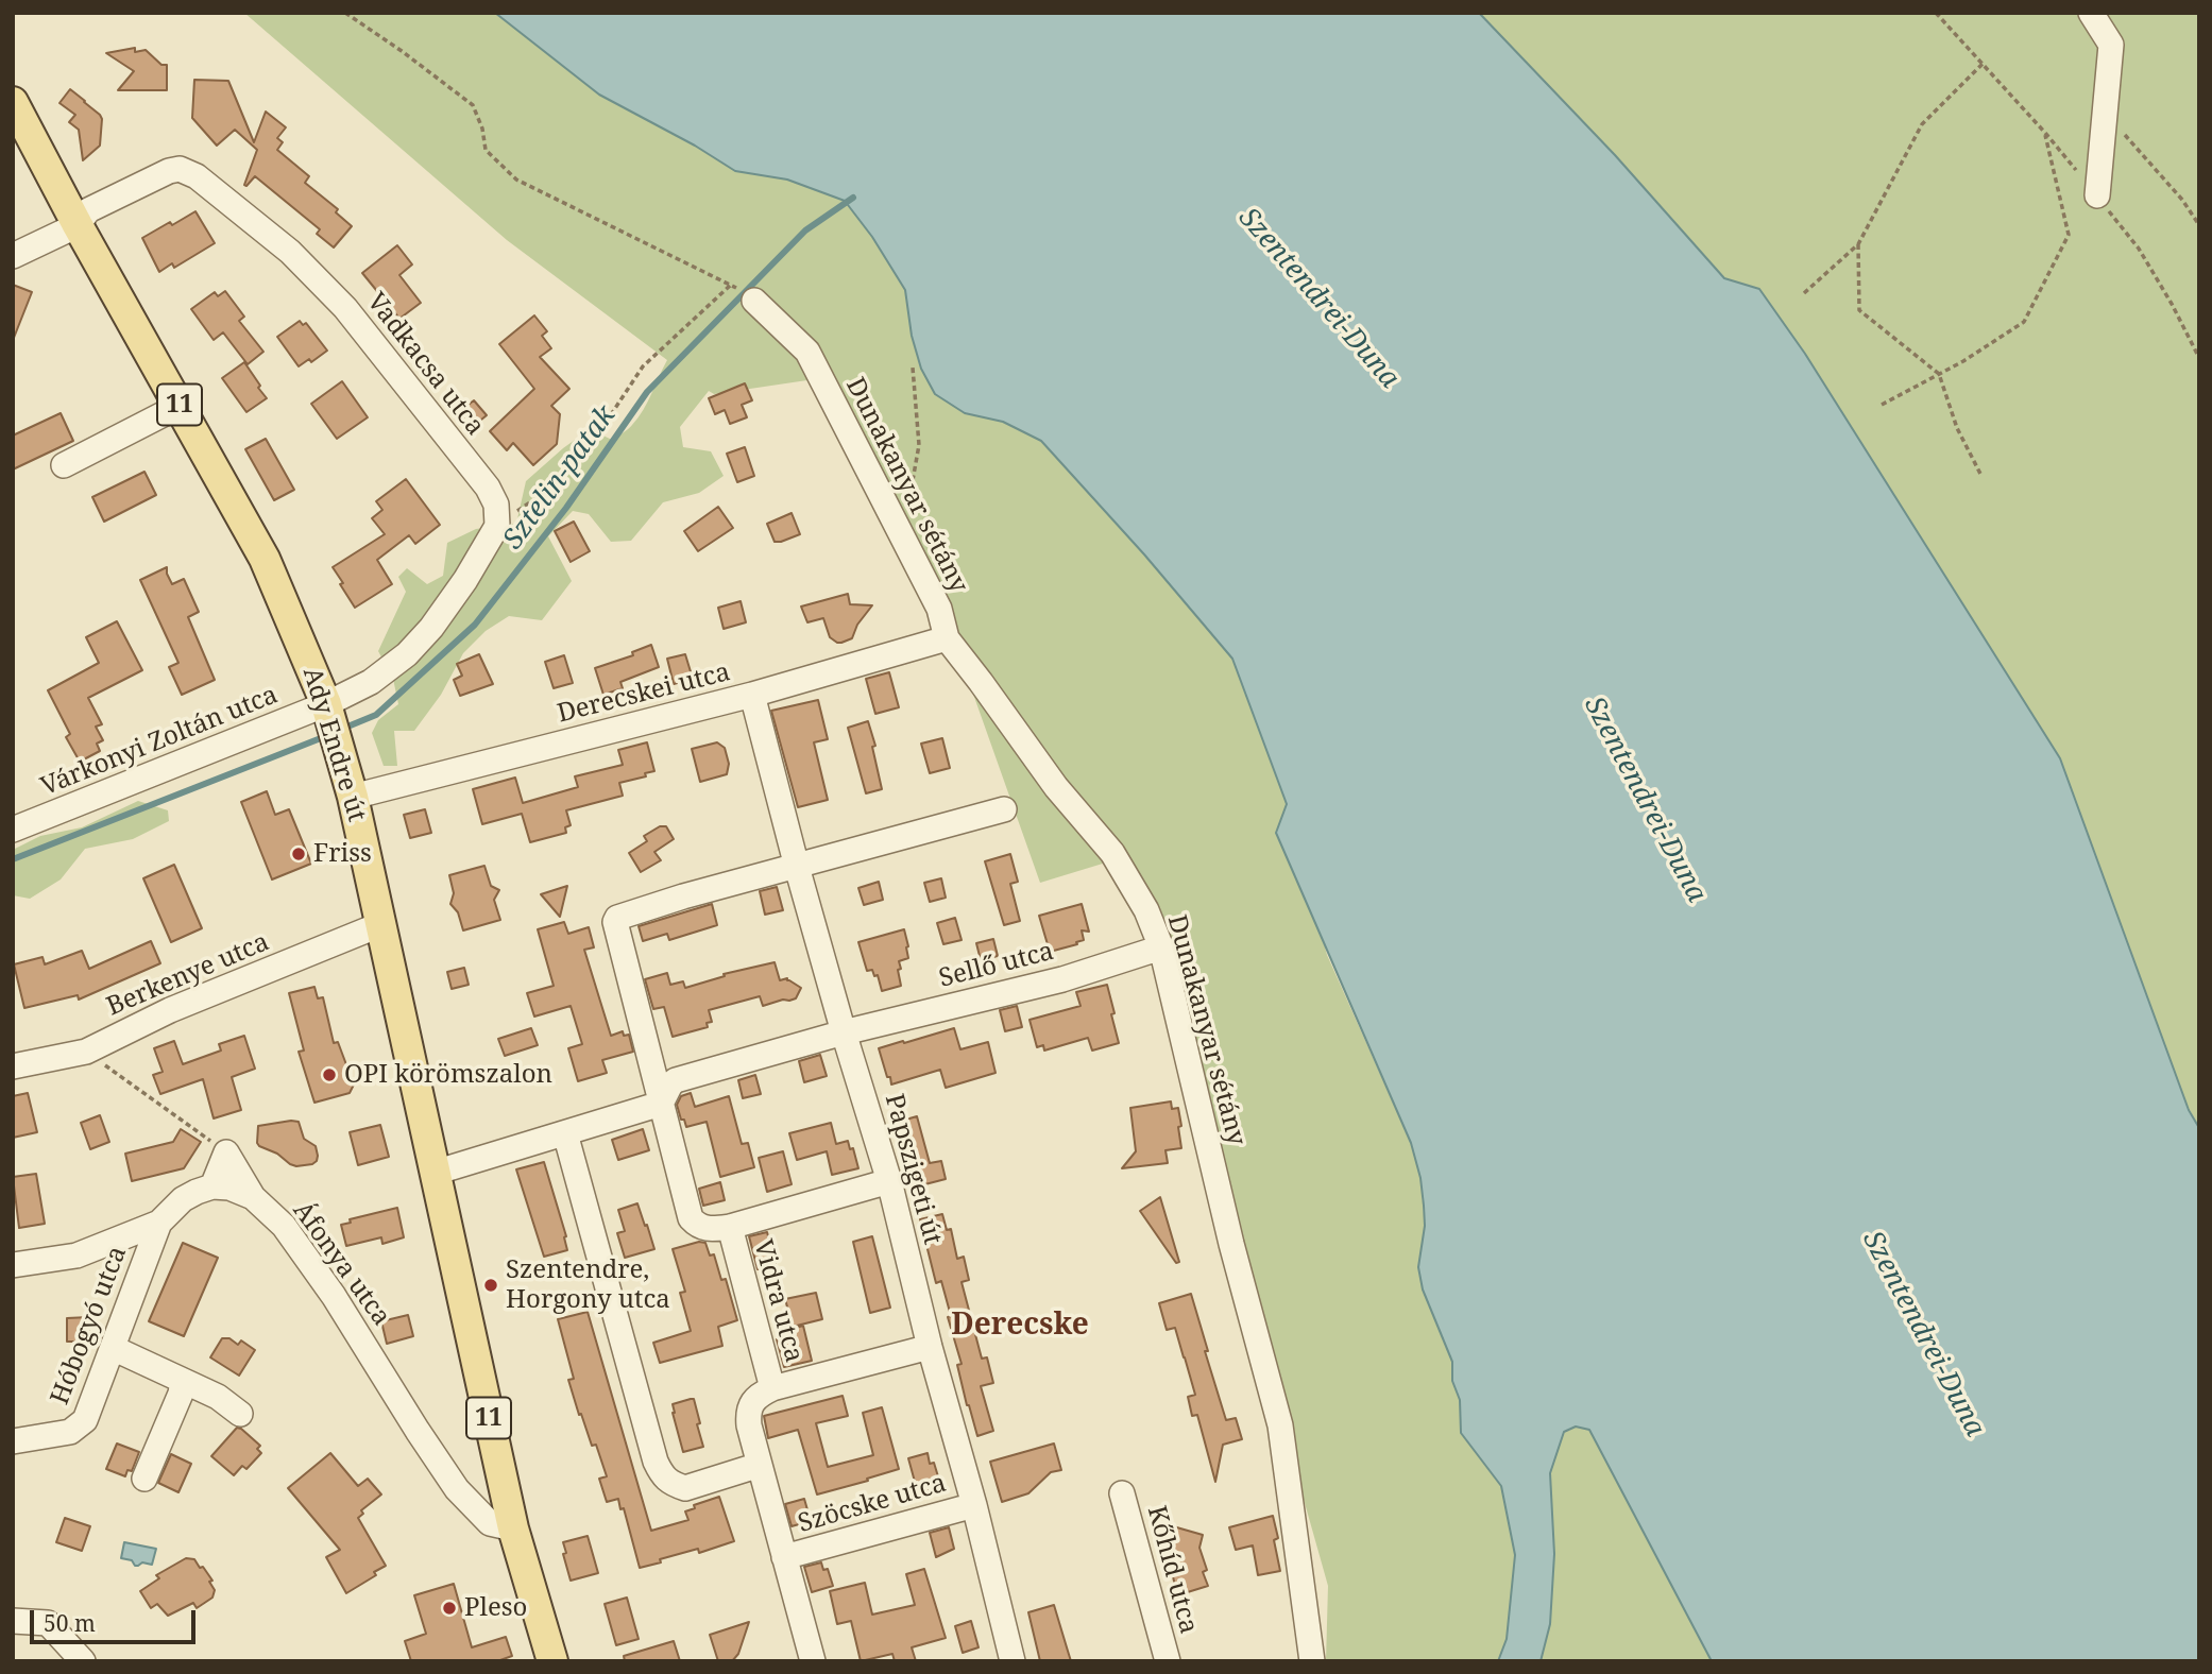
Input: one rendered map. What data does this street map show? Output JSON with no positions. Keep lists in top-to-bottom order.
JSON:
{
  "streets": {
    "main road": ["11", "Ady Endre út"],
    "street": [
      "Vadkacsa utca",
      "Dunakanyar sétány",
      "Derecskei utca",
      "Várkonyi Zoltán utca",
      "Sellő utca",
      "Berkenye utca",
      "Papszigeti út",
      "Áfonya utca",
      "Vidra utca",
      "Hóbogyó utca",
      "Szöcske utca",
      "Kőhíd utca"
    ]
  },
  "crossings": [
    ["Vadkacsa utca", "Ady Endre út"],
    ["Dunakanyar sétány", "Derecskei utca"],
    ["Dunakanyar sétány", "Sellő utca"],
    ["Derecskei utca", "Ady Endre út"],
    ["Derecskei utca", "Papszigeti út"],
    ["Várkonyi Zoltán utca", "Ady Endre út"],
    ["Ady Endre út", "Berkenye utca"],
    ["Ady Endre út", "Áfonya utca"],
    ["Sellő utca", "Papszigeti út"],
    ["Papszigeti út", "Szöcske utca"],
    ["Vidra utca", "Szöcske utca"]
  ],
  "districts": ["Derecske"],
  "water": ["Szentendrei-Duna", "Sztelin-patak"],
  "places": [
    "Friss",
    "OPI körömszalon",
    "Szentendre, Horgony utca",
    "Pleso"
  ],
  "scale_bar": "50 m"
}
